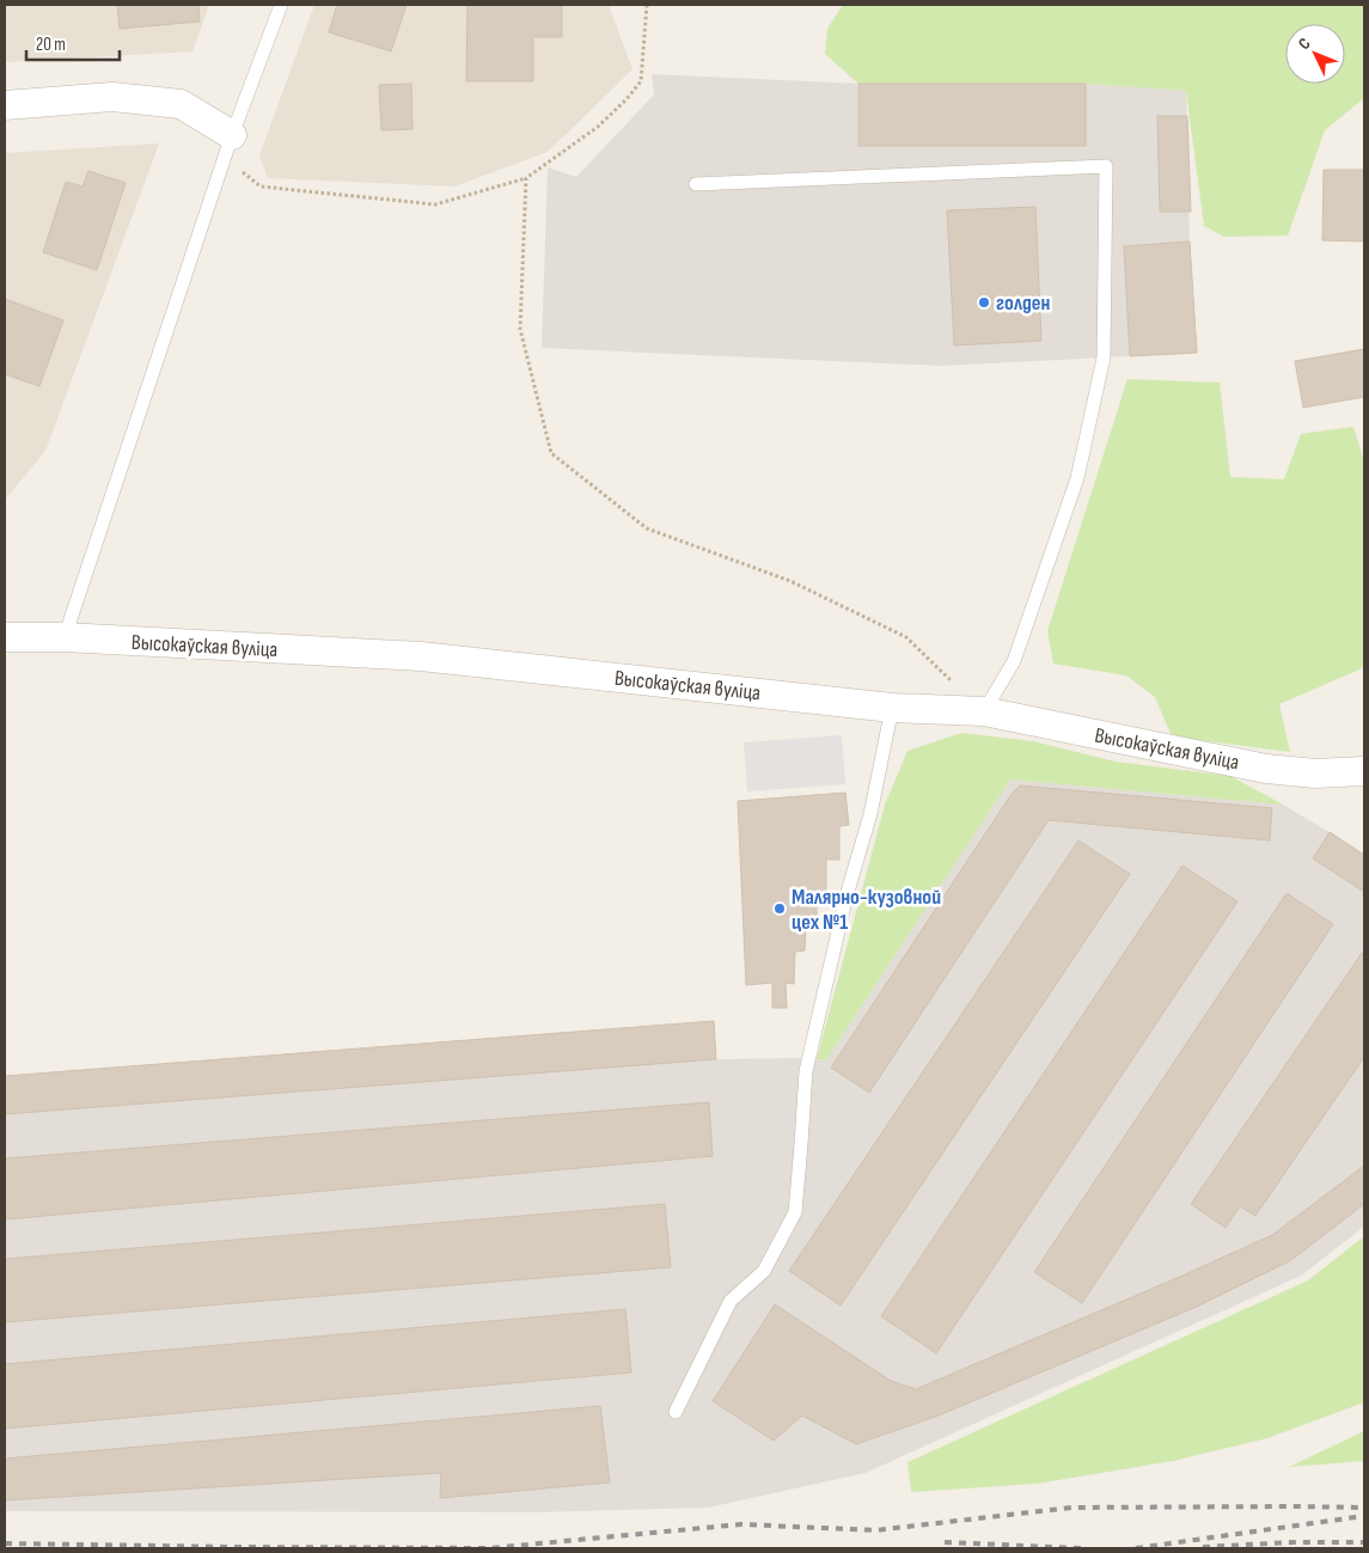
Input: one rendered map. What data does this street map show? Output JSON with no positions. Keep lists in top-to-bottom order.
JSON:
{
  "streets": {
    "street": ["Высокаўская вуліца"]
  },
  "places": ["голден", "Малярно-кузовной цех №1"],
  "scale_bar": "20 m",
  "north": "top left"
}
